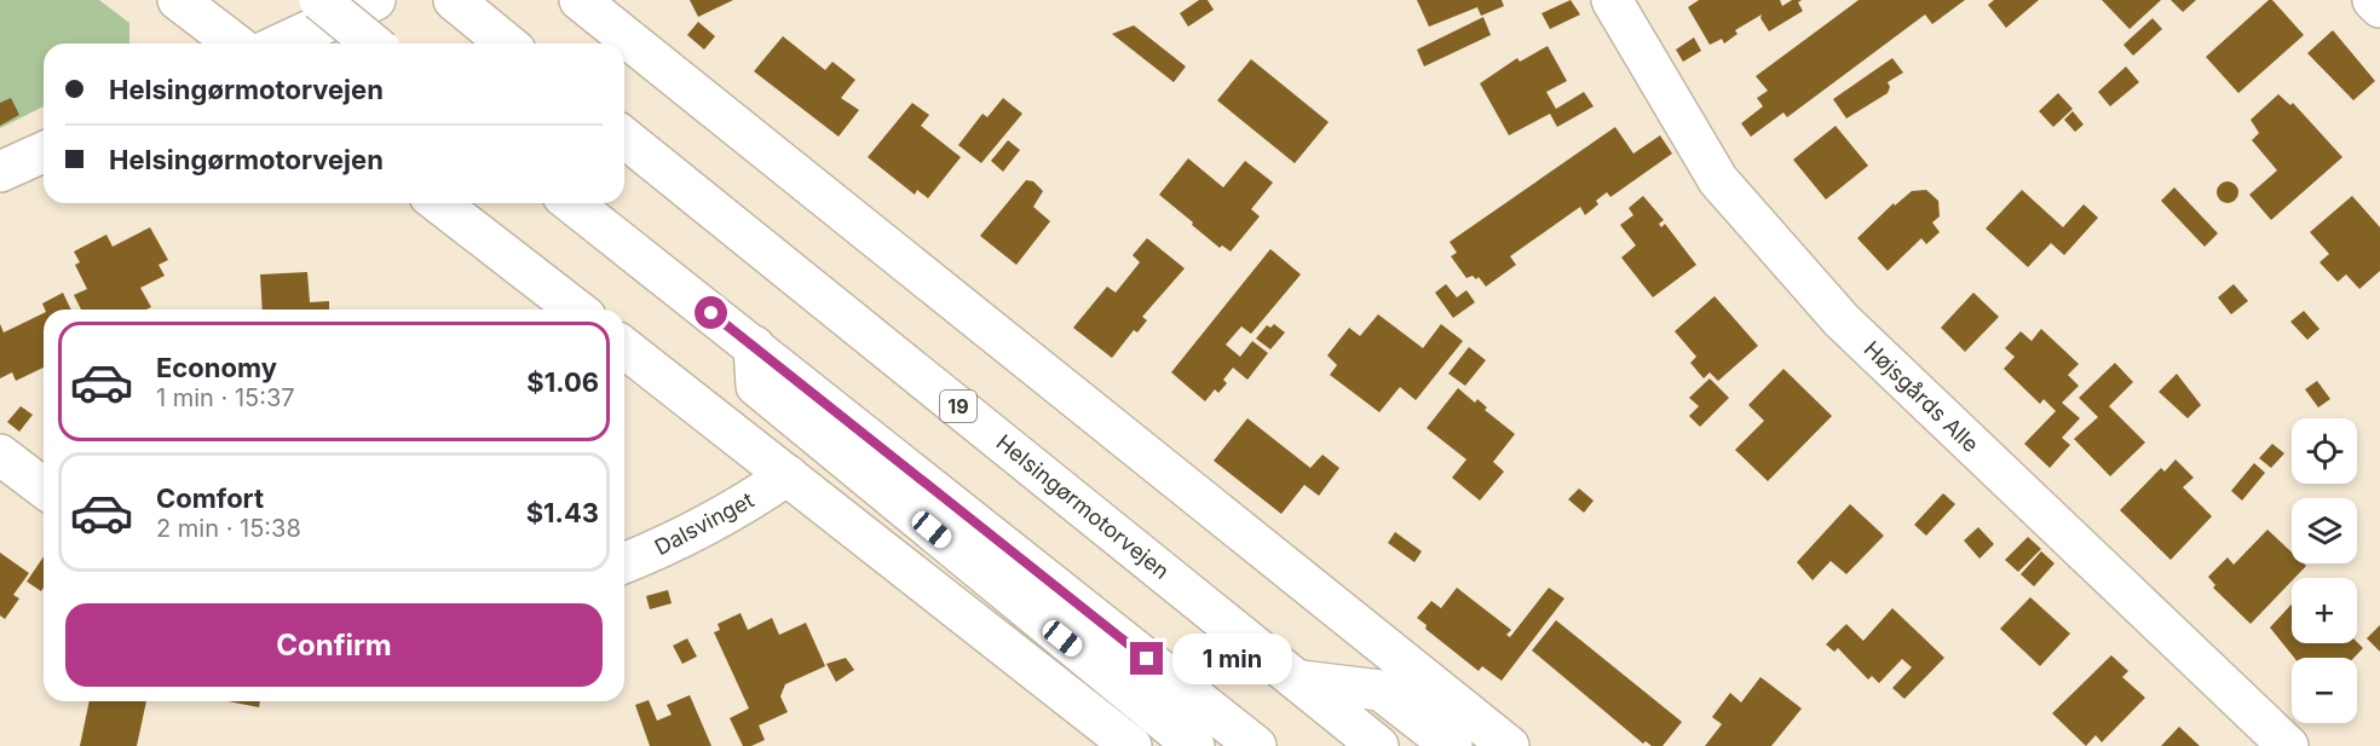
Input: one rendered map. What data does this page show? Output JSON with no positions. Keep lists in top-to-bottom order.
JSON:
{
  "streets": {
    "main road": [
      "Højsgårds Alle",
      "19",
      "Helsingørmotorvejen",
      "Dalsvinget"
    ]
  },
  "page": {
    "banner": ["Helsingørmotorvejen", "Helsingørmotorvejen"],
    "list": [
      {
        "name": "Economy",
        "note": "1 min · 15:37",
        "value": "$1.06"
      },
      {
        "name": "Comfort",
        "note": "2 min · 15:38",
        "value": "$1.43"
      }
    ],
    "map_buttons": ["+", "−"],
    "buttons": "Confirm",
    "bubble": "1 min"
  }
}
